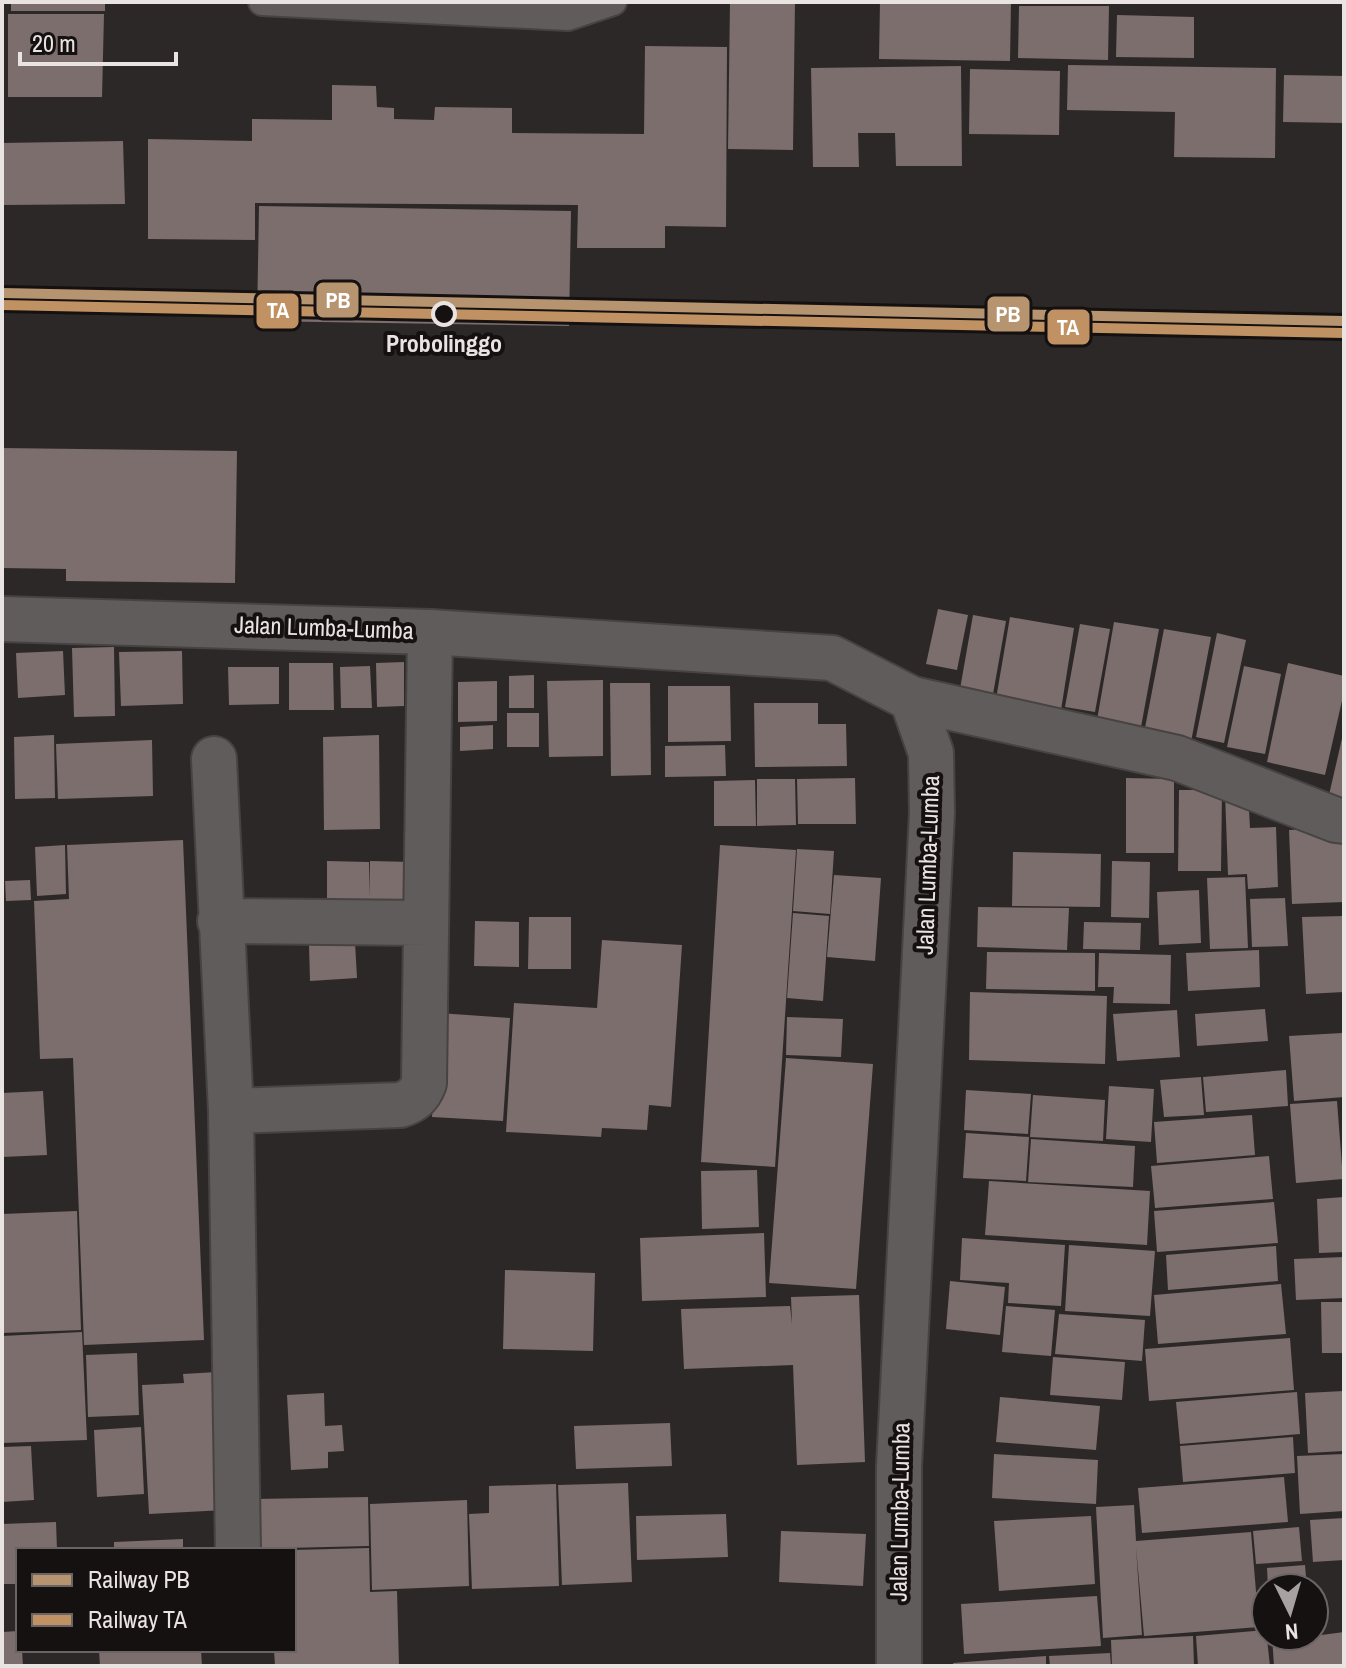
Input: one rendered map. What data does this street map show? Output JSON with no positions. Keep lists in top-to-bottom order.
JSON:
{
  "streets": {
    "street": ["Jalan Lumba-Lumba"]
  },
  "places": ["Probolinggo"],
  "lines": ["rail line PB", "rail line TA"],
  "legend": ["Railway PB", "Railway TA"],
  "scale_bar": "20 m",
  "north": "bottom"
}
